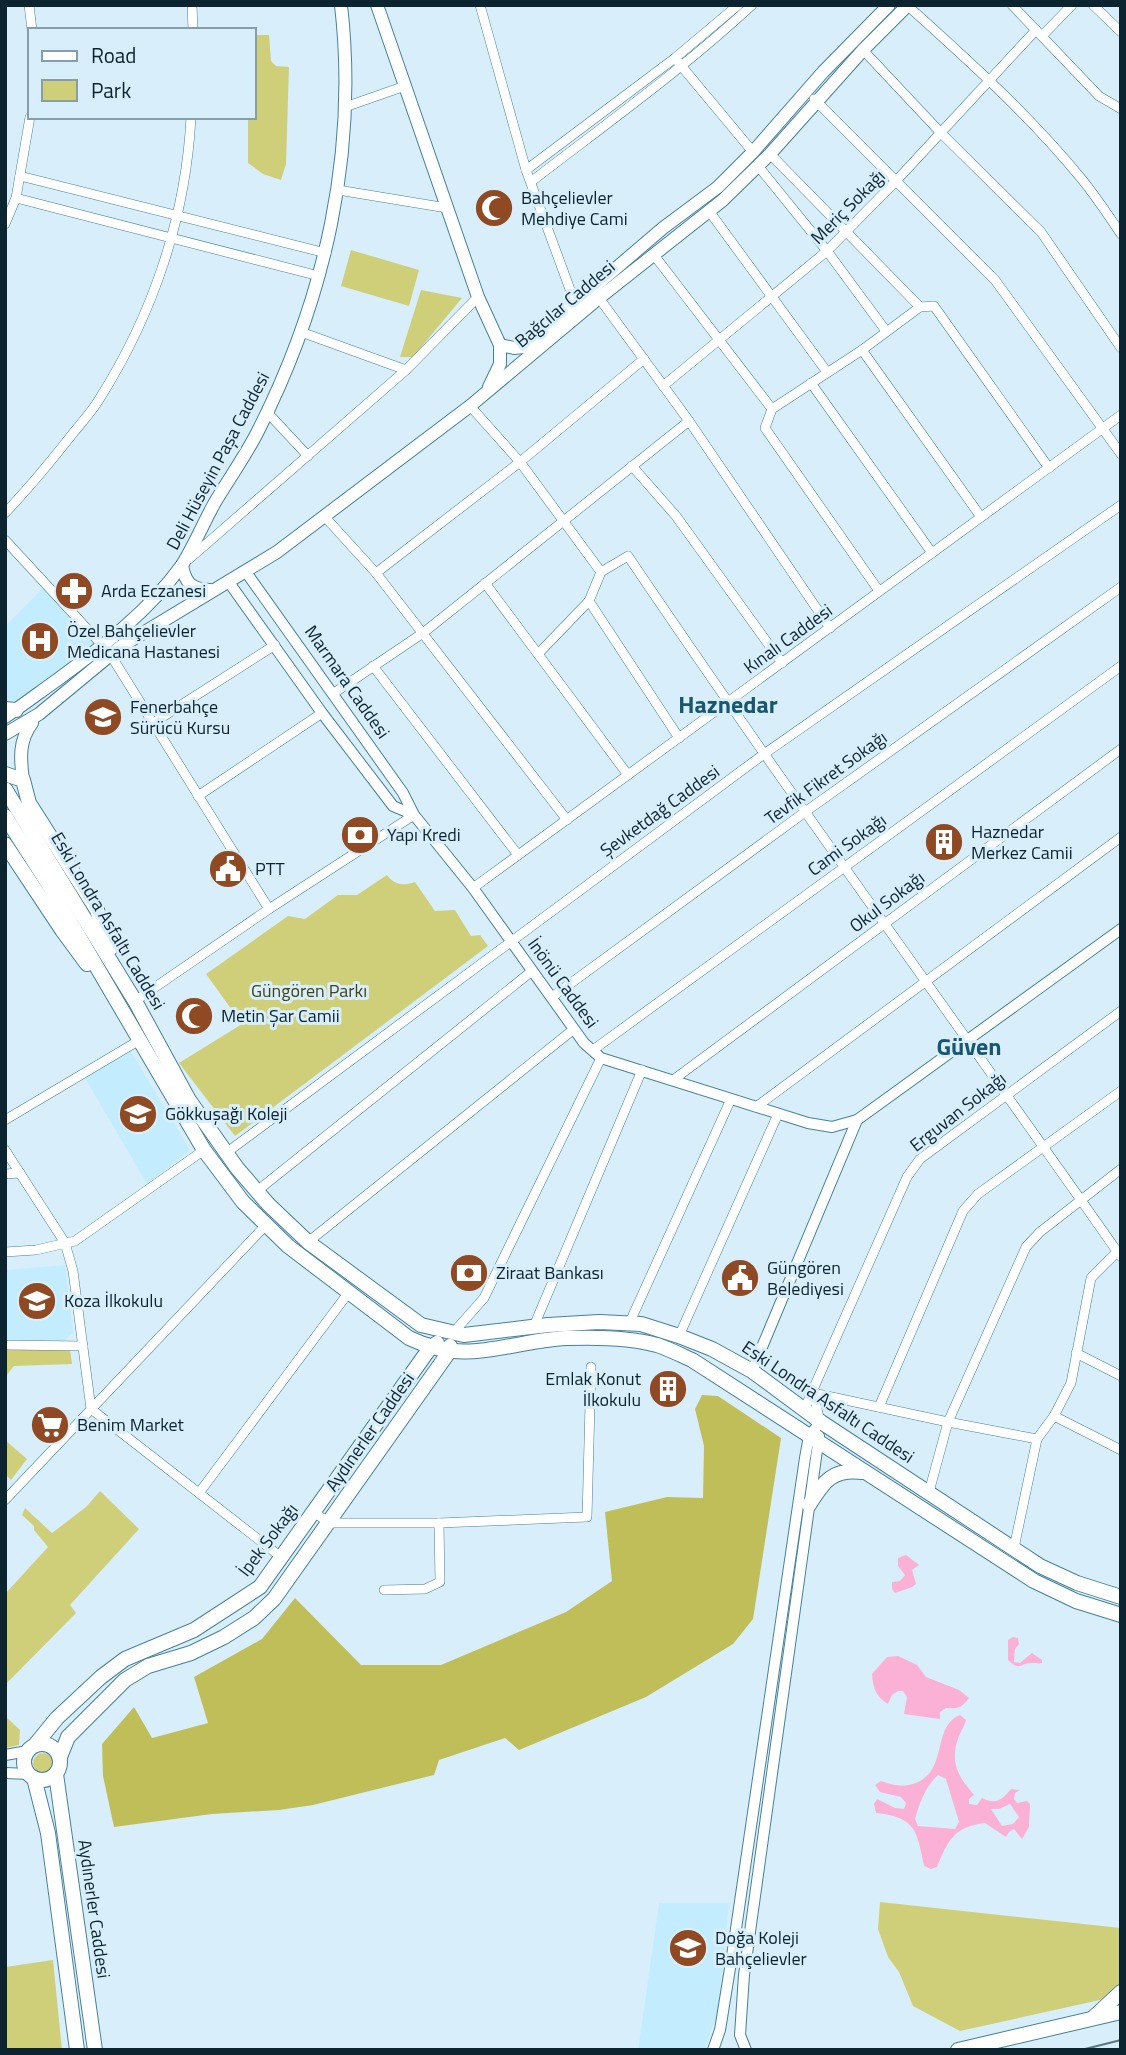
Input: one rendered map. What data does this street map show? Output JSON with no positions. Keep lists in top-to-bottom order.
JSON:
{
  "streets": {
    "main road": [
      "Bağcılar Caddesi",
      "Deli Hüseyin Paşa Caddesi",
      "Eski Londra Asfaltı Caddesi",
      "Aydınerler Caddesi",
      "İpek Sokağı"
    ],
    "street": [
      "Meriç Sokağı",
      "Kınalı Caddesi",
      "Marmara Caddesi",
      "Tevfik Fikret Sokağı",
      "Şevketdağ Caddesi",
      "Cami Sokağı",
      "Okul Sokağı",
      "İnönü Caddesi",
      "Erguvan Sokağı"
    ]
  },
  "crossings": [
    ["Bağcılar Caddesi", "Deli Hüseyin Paşa Caddesi"],
    ["Bağcılar Caddesi", "Marmara Caddesi"],
    ["Kınalı Caddesi", "İnönü Caddesi"],
    ["Marmara Caddesi", "İnönü Caddesi"],
    ["Tevfik Fikret Sokağı", "İnönü Caddesi"],
    ["Şevketdağ Caddesi", "Eski Londra Asfaltı Caddesi"],
    ["Şevketdağ Caddesi", "İnönü Caddesi"],
    ["Cami Sokağı", "İnönü Caddesi"],
    ["Eski Londra Asfaltı Caddesi", "Erguvan Sokağı"],
    ["Eski Londra Asfaltı Caddesi", "Aydınerler Caddesi"],
    ["Eski Londra Asfaltı Caddesi", "İpek Sokağı"],
    ["Aydınerler Caddesi", "İpek Sokağı"]
  ],
  "districts": ["Haznedar", "Güven"],
  "parks": ["Güngören Parkı"],
  "places": {
    "mosque": ["Bahçelievler Mehdiye Cami", "Metin Şar Camii"],
    "pharmacy": ["Arda Eczanesi"],
    "hospital": ["Özel Bahçelievler Medicana Hastanesi"],
    "school or university": [
      "Fenerbahçe Sürücü Kursu",
      "Gökkuşağı Koleji",
      "Koza İlkokulu",
      "Doğa Koleji Bahçelievler"
    ],
    "bank": ["Yapı Kredi", "Ziraat Bankası"],
    "building": ["Haznedar Merkez Camii", "Emlak Konut İlkokulu"],
    "public building": ["PTT", "Güngören Belediyesi"],
    "supermarket": ["Benim Market"]
  },
  "legend": ["Road", "Park"]
}
